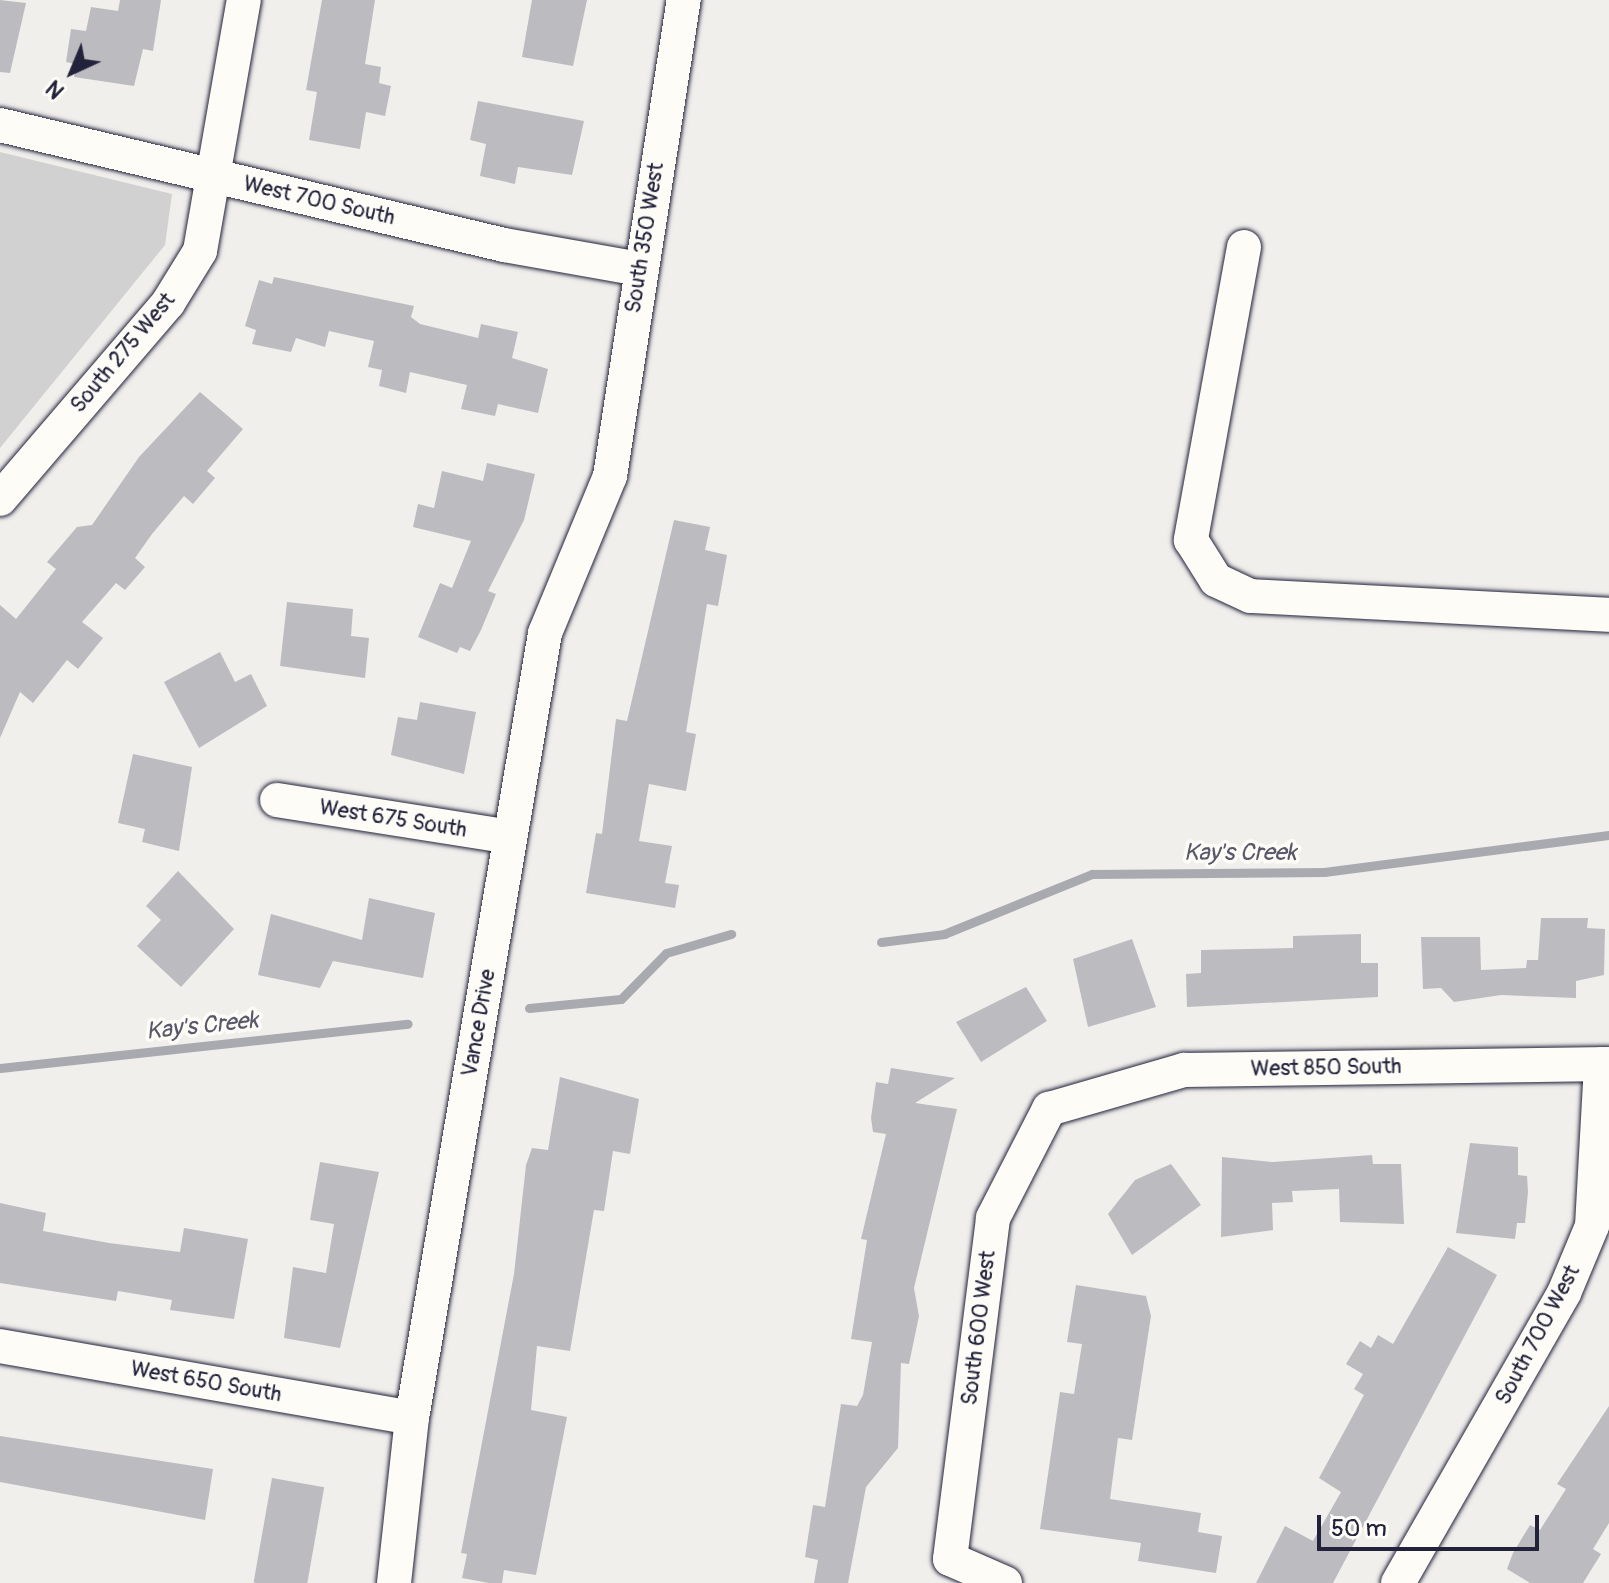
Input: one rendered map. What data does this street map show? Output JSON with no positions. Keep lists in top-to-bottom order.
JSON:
{
  "streets": {
    "street": [
      "West 700 South",
      "South 350 West",
      "South 275 West",
      "West 675 South",
      "Vance Drive",
      "West 850 South",
      "South 600 West",
      "South 700 West",
      "West 650 South"
    ]
  },
  "crossings": [
    ["West 700 South", "South 350 West"],
    ["West 700 South", "South 275 West"],
    ["South 350 West", "Vance Drive"],
    ["West 675 South", "Vance Drive"],
    ["Vance Drive", "West 650 South"],
    ["West 850 South", "South 600 West"],
    ["West 850 South", "South 700 West"]
  ],
  "water": ["Kay's Creek"],
  "scale_bar": "50 m",
  "north": "bottom left"
}
